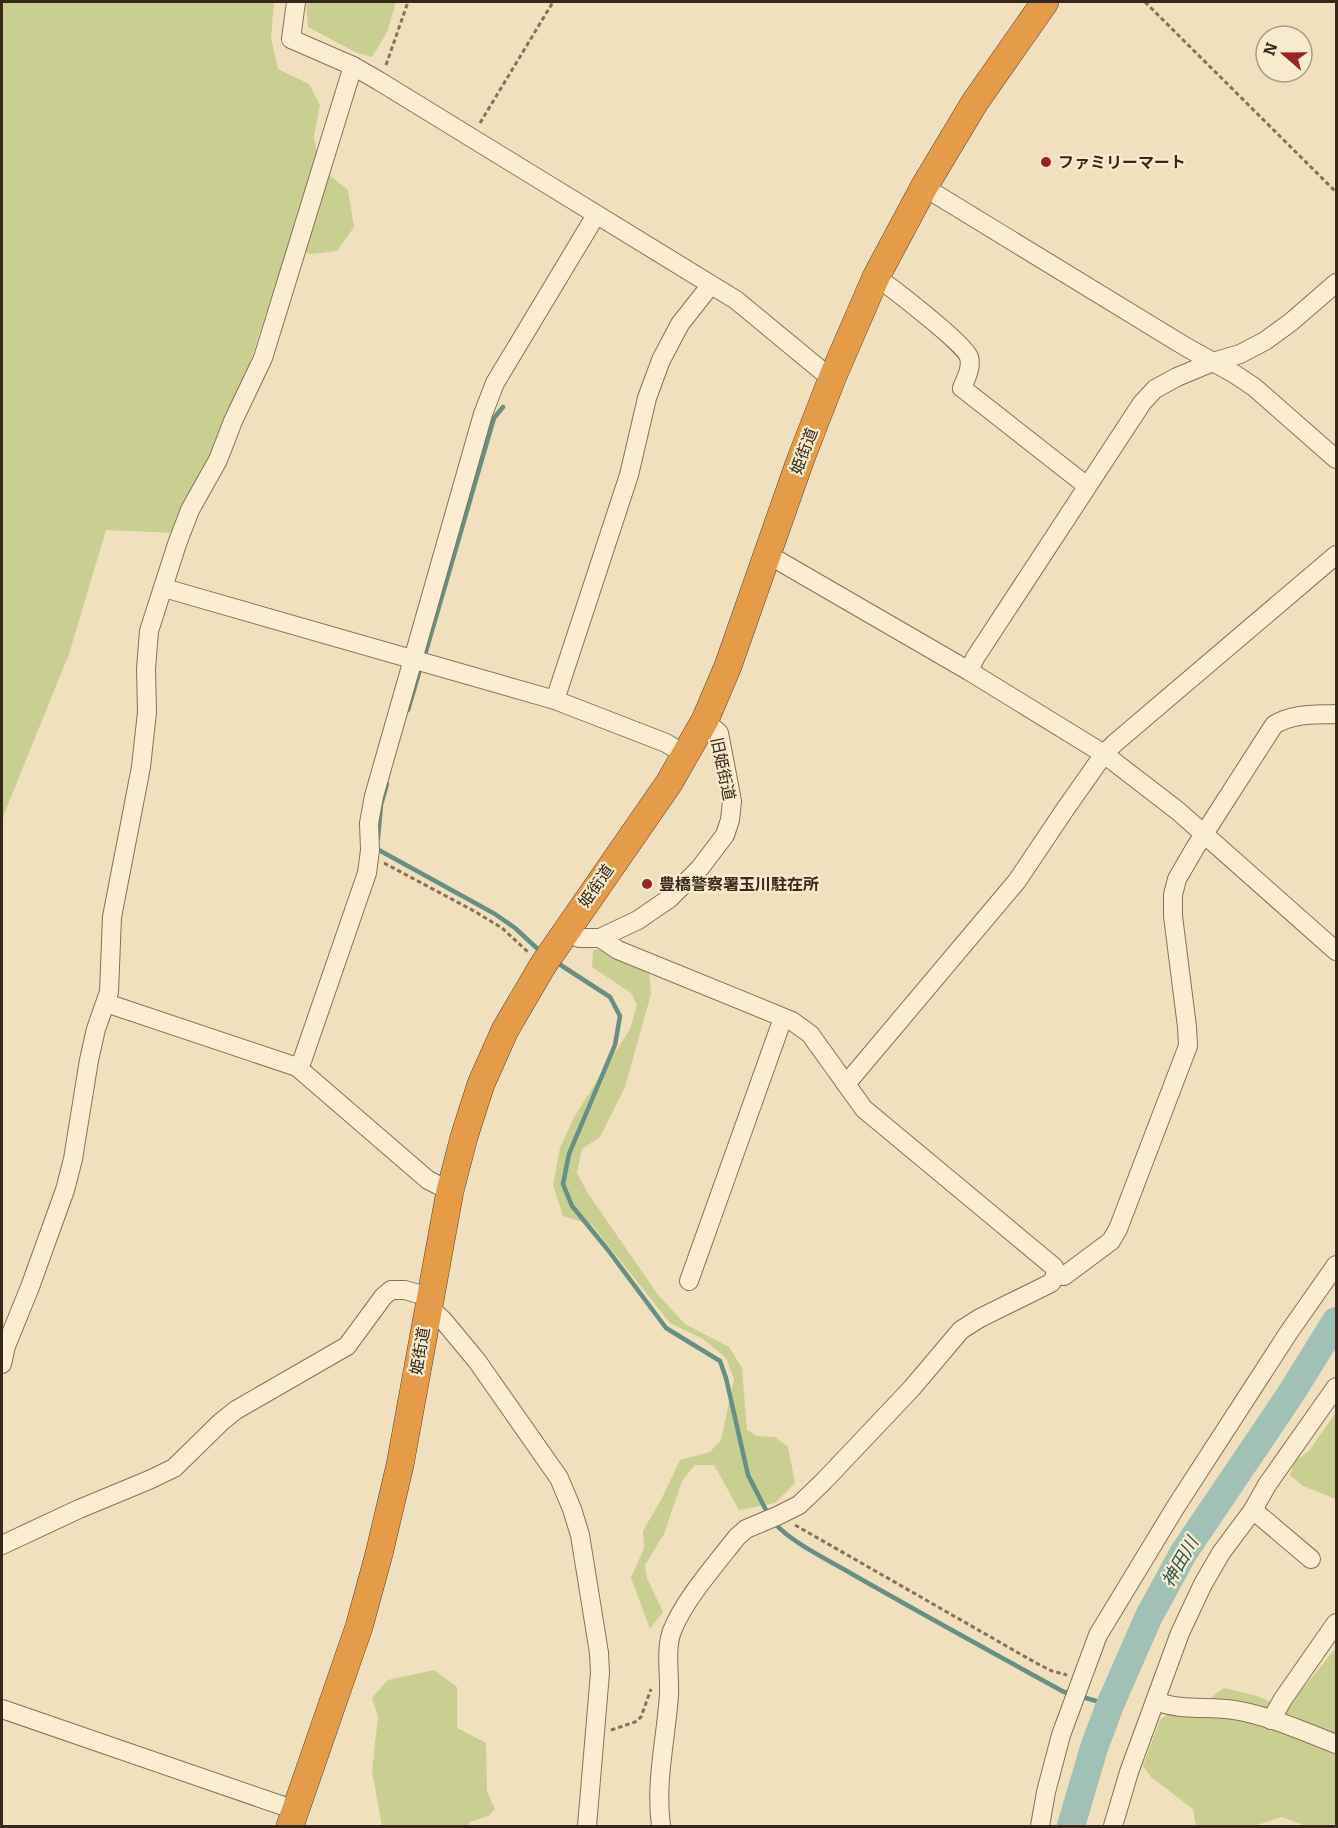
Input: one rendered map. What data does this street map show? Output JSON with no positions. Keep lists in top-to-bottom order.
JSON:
{
  "streets": {
    "highway": ["姫街道"],
    "street": ["旧姫街道"]
  },
  "crossings": [
    ["姫街道", "旧姫街道"]
  ],
  "water": ["神田川"],
  "places": ["ファミリーマート", "豊橋警察署玉川駐在所"],
  "north": "left"
}
